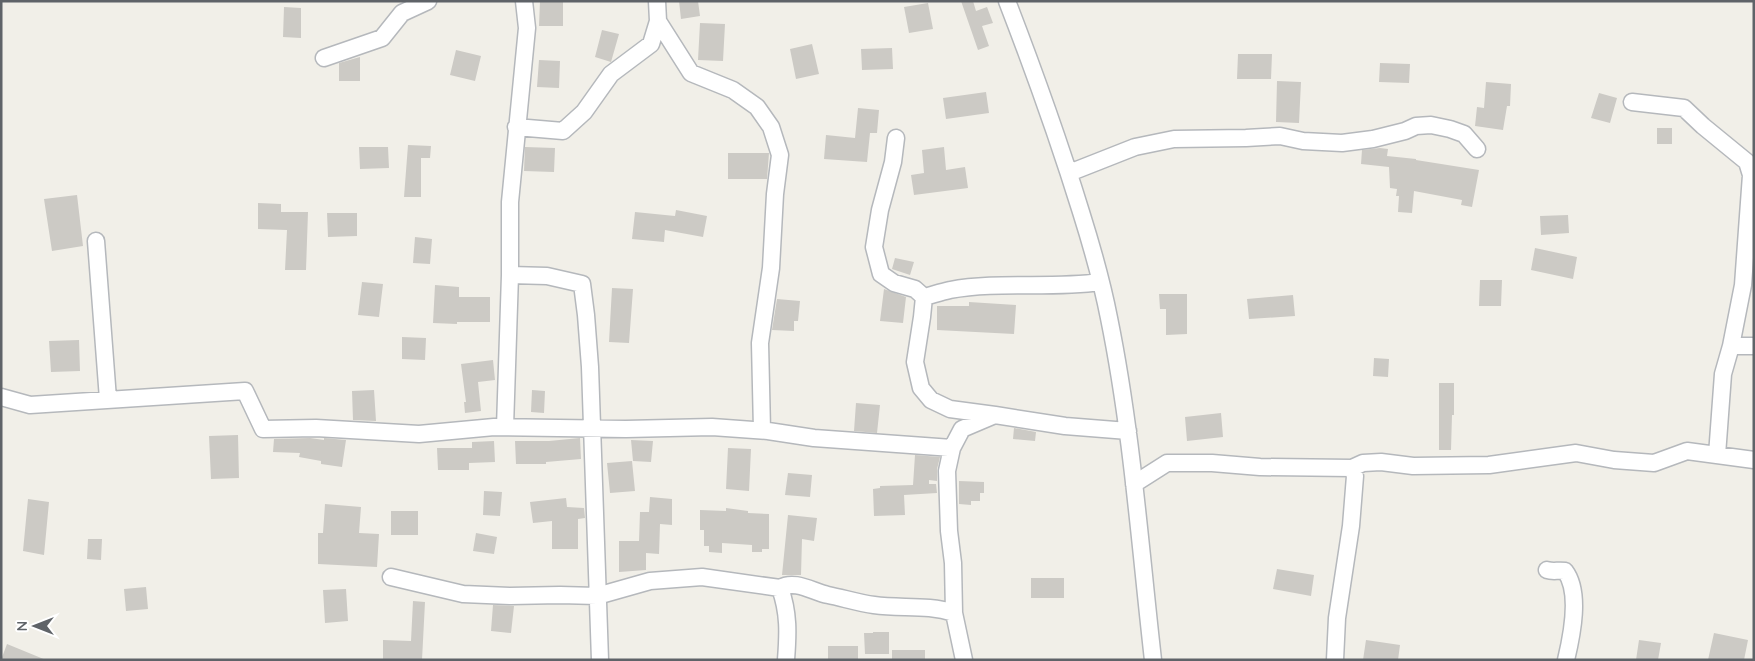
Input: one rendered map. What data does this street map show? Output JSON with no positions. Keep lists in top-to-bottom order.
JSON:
{
  "north": "left"
}
